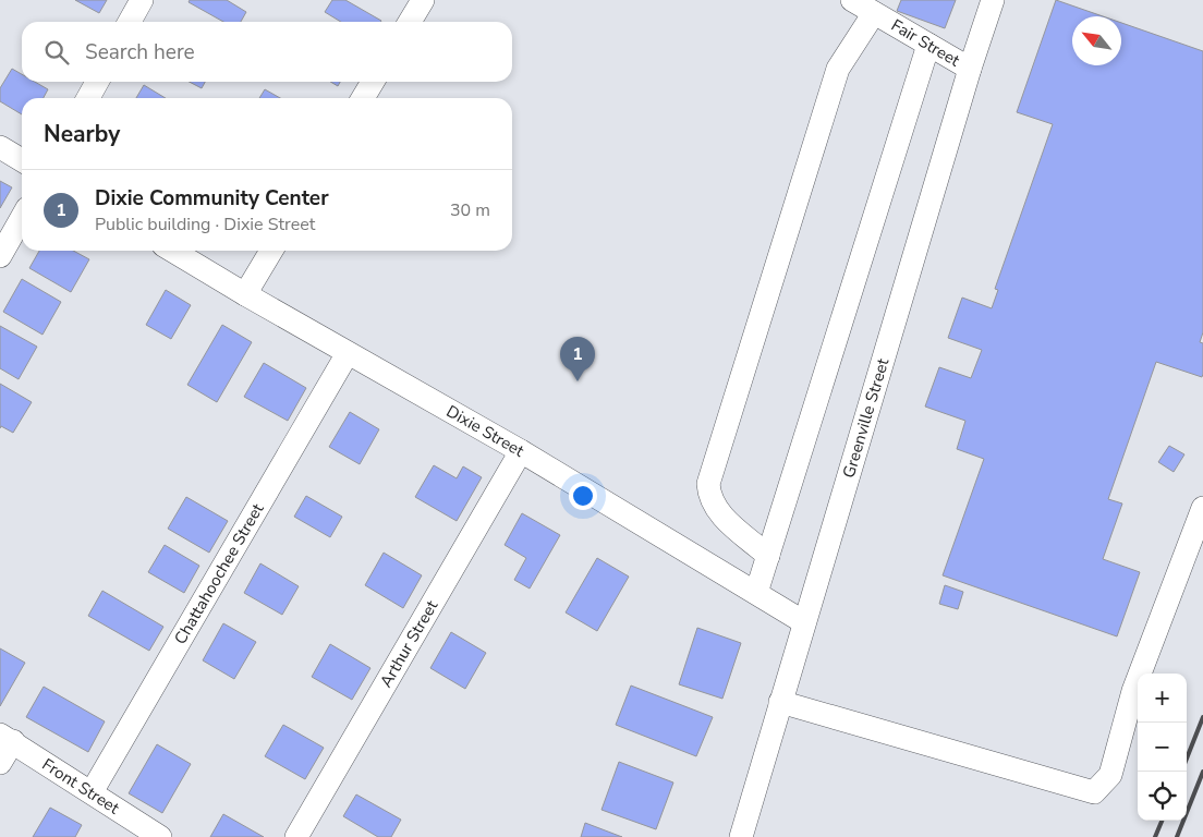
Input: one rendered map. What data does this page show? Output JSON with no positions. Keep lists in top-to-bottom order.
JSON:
{
  "streets": {
    "street": [
      "Fair Street",
      "Greenville Street",
      "Dixie Street",
      "Chattahoochee Street",
      "Arthur Street",
      "Front Street"
    ]
  },
  "crossings": [
    ["Fair Street", "Greenville Street"],
    ["Greenville Street", "Dixie Street"],
    ["Dixie Street", "Chattahoochee Street"],
    ["Dixie Street", "Arthur Street"],
    ["Chattahoochee Street", "Front Street"]
  ],
  "north": "top left",
  "page": {
    "search": "Search here",
    "heading": "Nearby",
    "list": [
      {
        "mark": "1",
        "name": "Dixie Community Center",
        "note": "Public building · Dixie Street",
        "value": "30 m"
      }
    ],
    "pins": "1",
    "map_buttons": ["+", "−"]
  }
}
